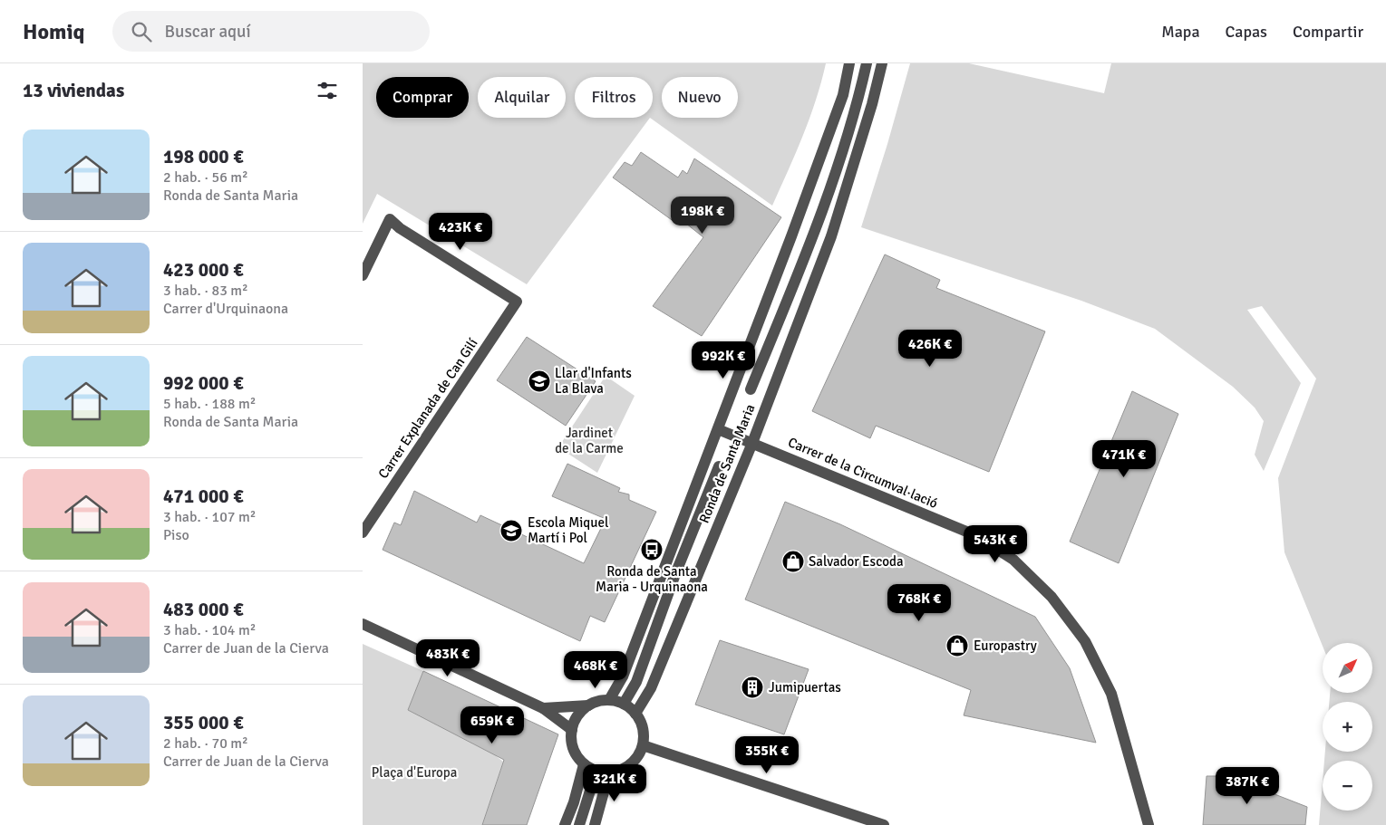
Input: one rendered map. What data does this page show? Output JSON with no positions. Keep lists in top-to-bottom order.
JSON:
{
  "streets": {
    "street": ["Carrer Explanada de Can Gilí", "Ronda de Santa Maria", "Carrer de la Circumval·lació"]
  },
  "crossings": [
    ["Ronda de Santa Maria", "Carrer de la Circumval·lació"]
  ],
  "parks": ["Jardinet de la Carme", "Plaça d'Europa"],
  "places": {
    "school or university": ["Llar d'Infants La Blava", "Escola Miquel Martí i Pol"],
    "bus stop": ["Ronda de Santa Maria - Urquinaona"],
    "shop": ["Salvador Escoda", "Europastry"],
    "building": ["Jumipuertas"]
  },
  "north": "top right",
  "page": {
    "header": "Homiq",
    "search": "Buscar aquí",
    "nav": ["Mapa", "Capas", "Compartir"],
    "heading": "13 viviendas",
    "chip": [
      "Comprar",
      "Alquilar",
      "Filtros",
      "Nuevo"
    ],
    "list": [
      {
        "name": "198 000 €",
        "note": "2 hab. · 56 m² · Ronda de Santa Maria"
      },
      {
        "name": "423 000 €",
        "note": "3 hab. · 83 m² · Carrer d'Urquinaona"
      },
      {
        "name": "992 000 €",
        "note": "5 hab. · 188 m² · Ronda de Santa Maria"
      },
      {
        "name": "471 000 €",
        "note": "3 hab. · 107 m² · Piso"
      },
      {
        "name": "483 000 €",
        "note": "3 hab. · 104 m² · Carrer de Juan de la Cierva"
      },
      {
        "name": "355 000 €",
        "note": "2 hab. · 70 m² · Carrer de Juan de la Cierva"
      }
    ],
    "price": [
      "198K €",
      "423K €",
      "426K €",
      "992K €",
      "471K €",
      "543K €",
      "768K €",
      "483K €",
      "468K €",
      "659K €",
      "355K €",
      "321K €",
      "387K €"
    ],
    "map_buttons": ["+", "−"]
  }
}
